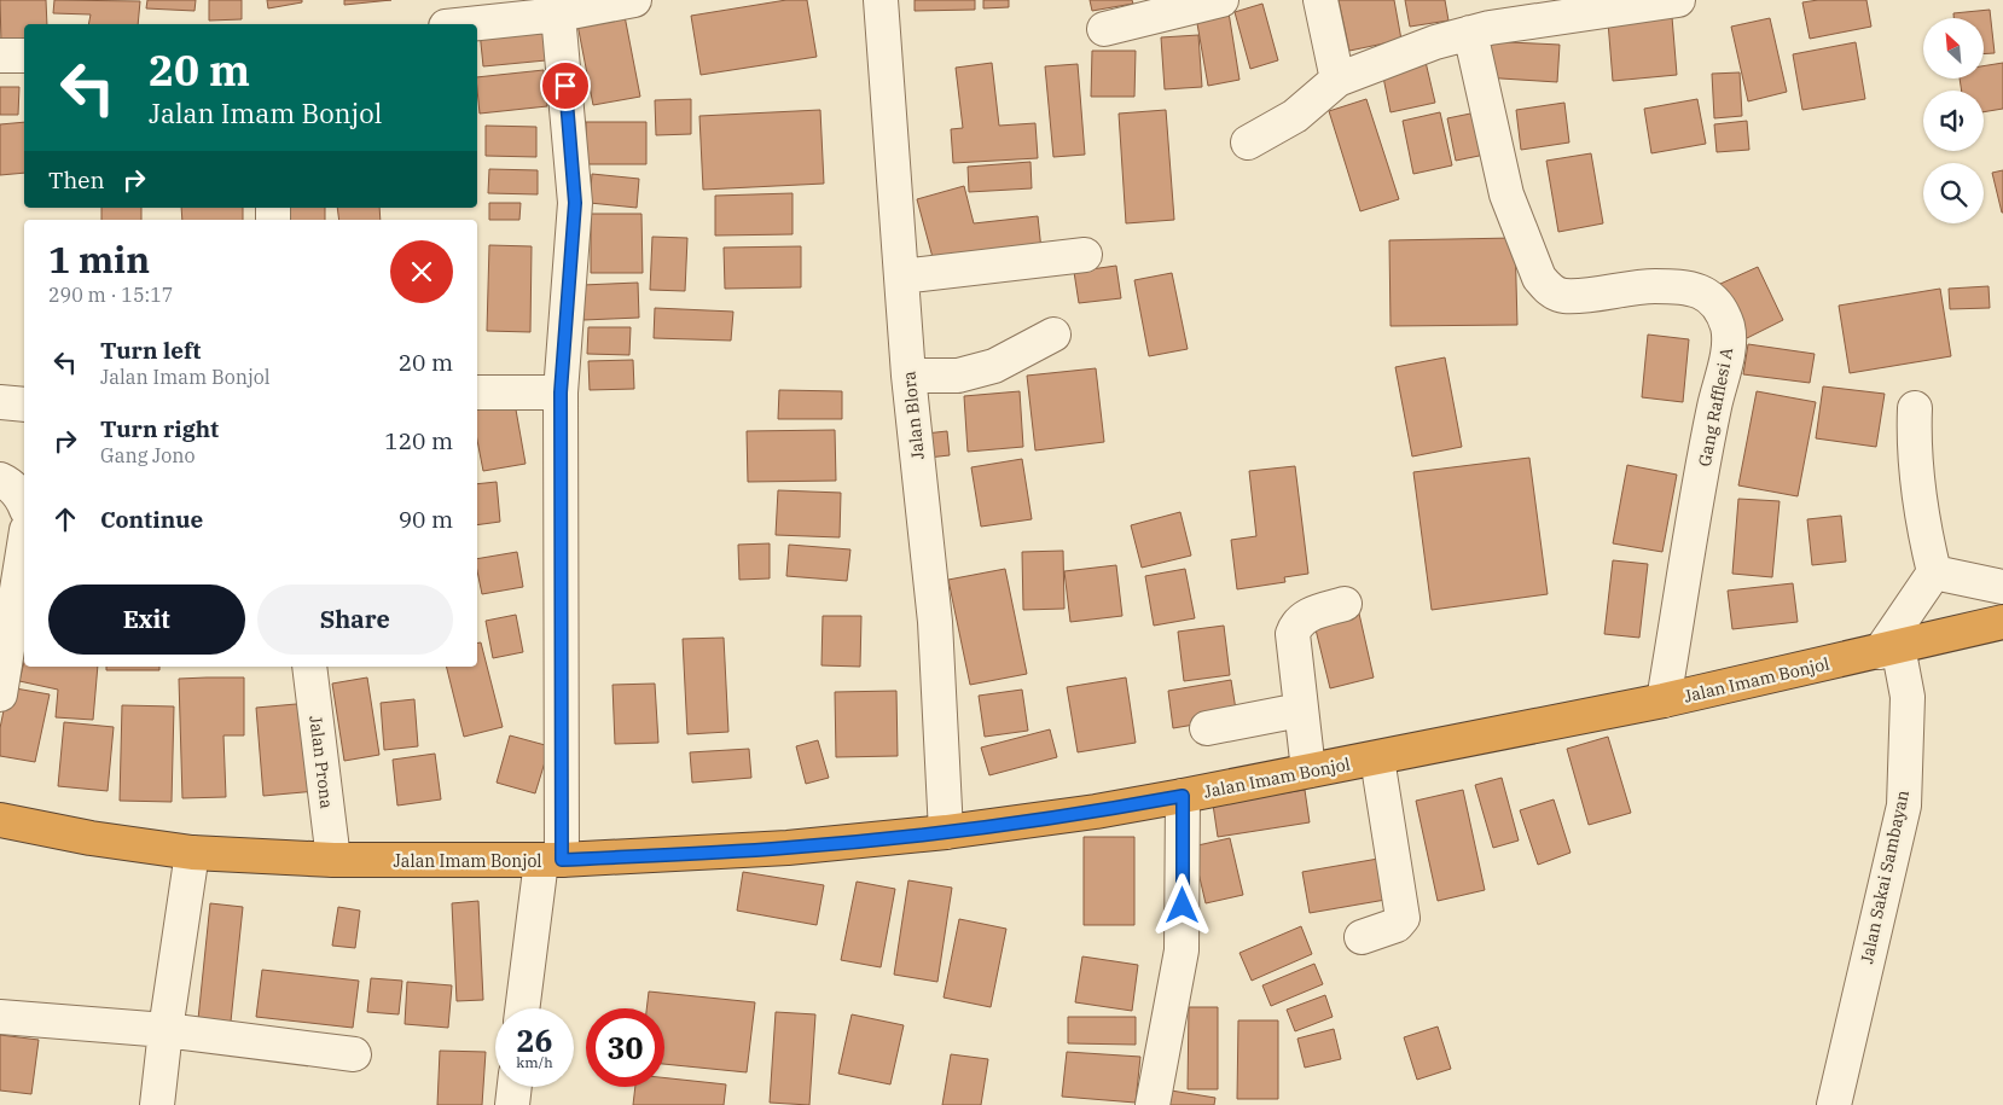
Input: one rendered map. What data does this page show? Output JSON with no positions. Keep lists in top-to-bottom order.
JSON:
{
  "streets": {
    "highway": ["Jalan Imam Bonjol"],
    "street": [
      "Gang Rafflesi A",
      "Jalan Blora",
      "Jalan Prona",
      "Jalan Sakai Sambayan"
    ]
  },
  "crossings": [
    ["Gang Rafflesi A", "Jalan Imam Bonjol"],
    ["Jalan Blora", "Jalan Imam Bonjol"],
    ["Jalan Imam Bonjol", "Jalan Prona"],
    ["Jalan Imam Bonjol", "Jalan Sakai Sambayan"]
  ],
  "north": "top left",
  "page": {
    "turn": ["20 m", "Jalan Imam Bonjol"],
    "then": "Then",
    "heading": ["1 min", "290 m · 15:17"],
    "list": [
      {
        "name": "Turn left",
        "note": "Jalan Imam Bonjol",
        "value": "20 m"
      },
      {
        "name": "Turn right",
        "note": "Gang Jono",
        "value": "120 m"
      },
      {
        "name": "Continue",
        "value": "90 m"
      }
    ],
    "buttons": ["Exit", "Share"],
    "speed": "26 km/h",
    "limit": "30"
  }
}
